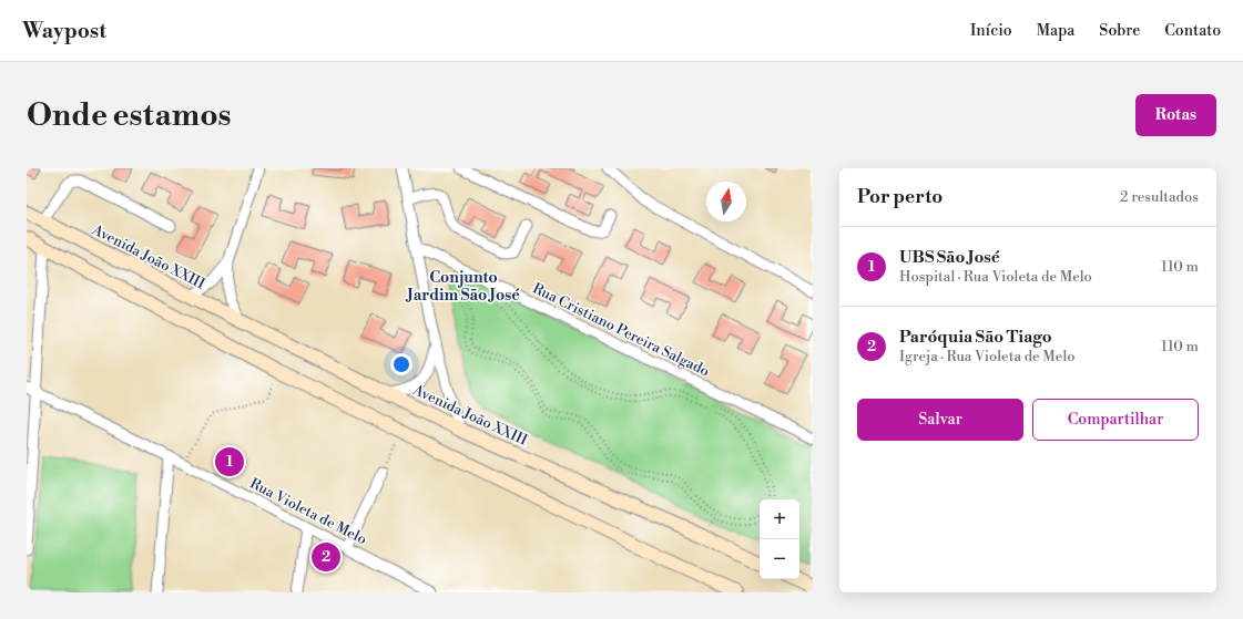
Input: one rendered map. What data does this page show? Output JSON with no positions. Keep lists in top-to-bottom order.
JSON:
{
  "streets": {
    "main road": ["Avenida João XXIII"],
    "street": ["Rua Cristiano Pereira Salgado", "Rua Violeta de Melo"]
  },
  "districts": ["Conjunto Jardim São José"],
  "north": "top",
  "page": {
    "header": "Waypost",
    "nav": [
      "Início",
      "Mapa",
      "Sobre",
      "Contato"
    ],
    "buttons": [
      "Rotas",
      ["Salvar", "Compartilhar"]
    ],
    "title": "Onde estamos",
    "heading": ["Por perto", "2 resultados"],
    "list": [
      {
        "mark": "1",
        "name": "UBS São José",
        "note": "Hospital · Rua Violeta de Melo",
        "value": "110 m"
      },
      {
        "mark": "2",
        "name": "Paróquia São Tiago",
        "note": "Igreja · Rua Violeta de Melo",
        "value": "110 m"
      }
    ],
    "pins": ["1", "2"],
    "map_buttons": ["+", "−"]
  }
}
